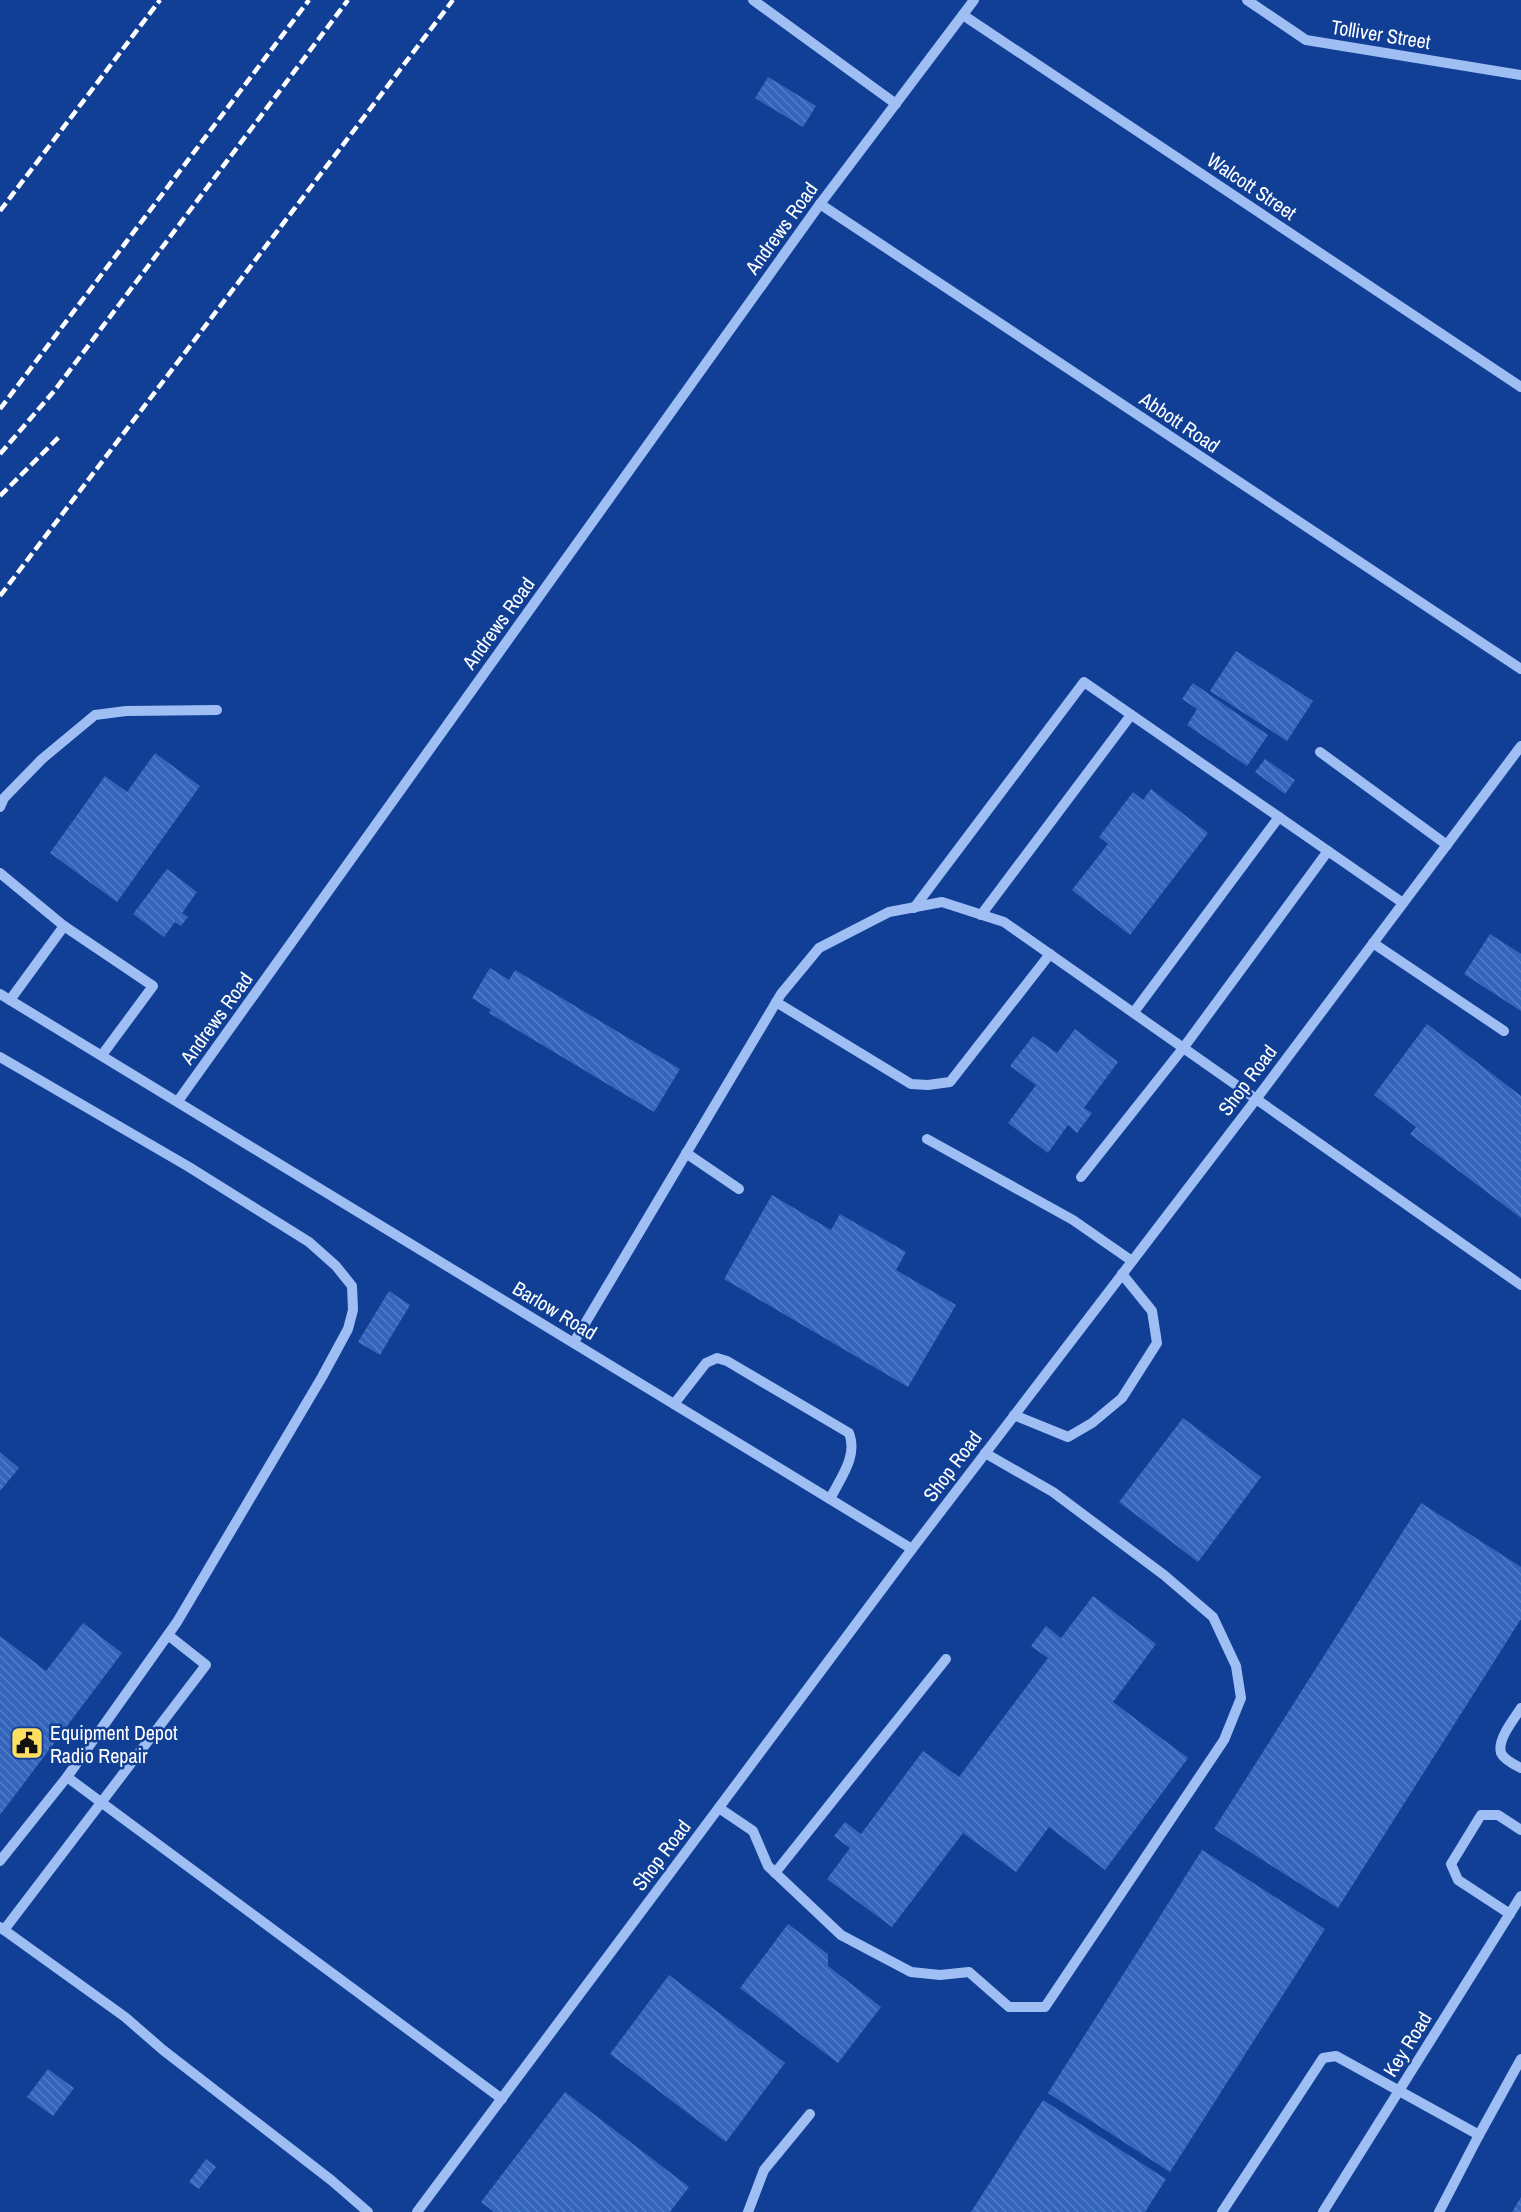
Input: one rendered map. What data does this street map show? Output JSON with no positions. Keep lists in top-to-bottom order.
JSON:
{
  "streets": {
    "street": [
      "Tolliver Street",
      "Walcott Street",
      "Andrews Road",
      "Abbott Road",
      "Shop Road",
      "Barlow Road",
      "Key Road"
    ]
  },
  "crossings": [
    ["Walcott Street", "Andrews Road"],
    ["Andrews Road", "Abbott Road"],
    ["Andrews Road", "Barlow Road"],
    ["Shop Road", "Barlow Road"]
  ],
  "places": {
    "public building": ["Equipment Depot Radio Repair"]
  }
}
